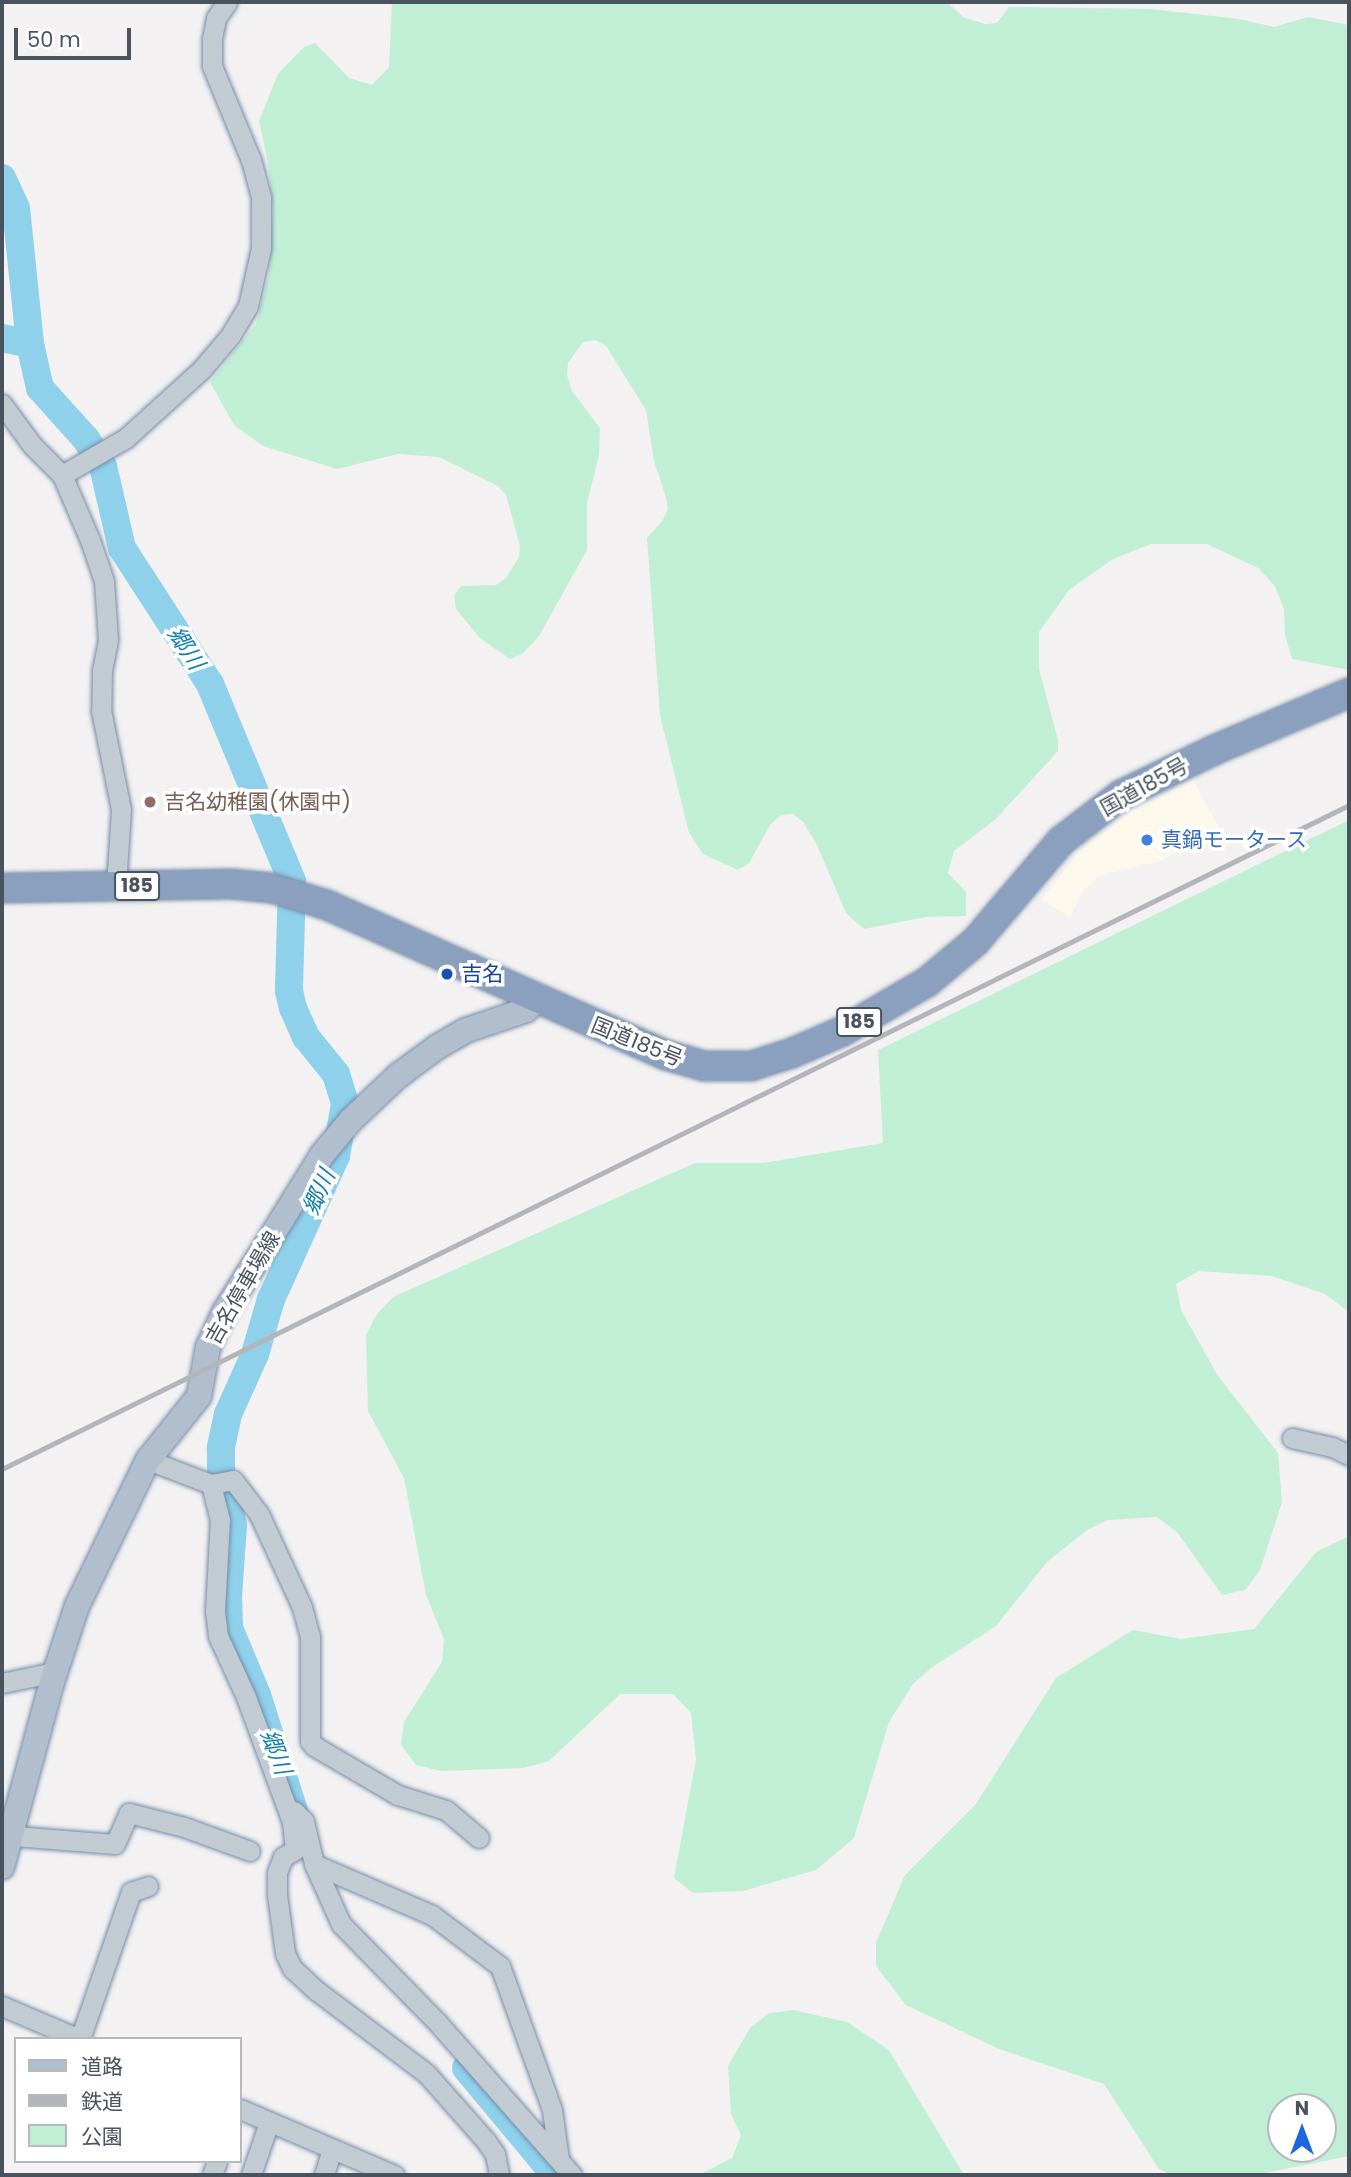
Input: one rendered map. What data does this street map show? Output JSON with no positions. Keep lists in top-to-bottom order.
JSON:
{
  "streets": {
    "highway": ["国道185号", "185"],
    "main road": ["吉名停車場線"]
  },
  "crossings": [
    ["国道185号", "吉名停車場線"]
  ],
  "water": ["郷川"],
  "places": ["吉名幼稚園(休園中)", "真鍋モータース", "吉名"],
  "legend": ["道路", "鉄道", "公園"],
  "scale_bar": "50 m",
  "north": "top"
}
